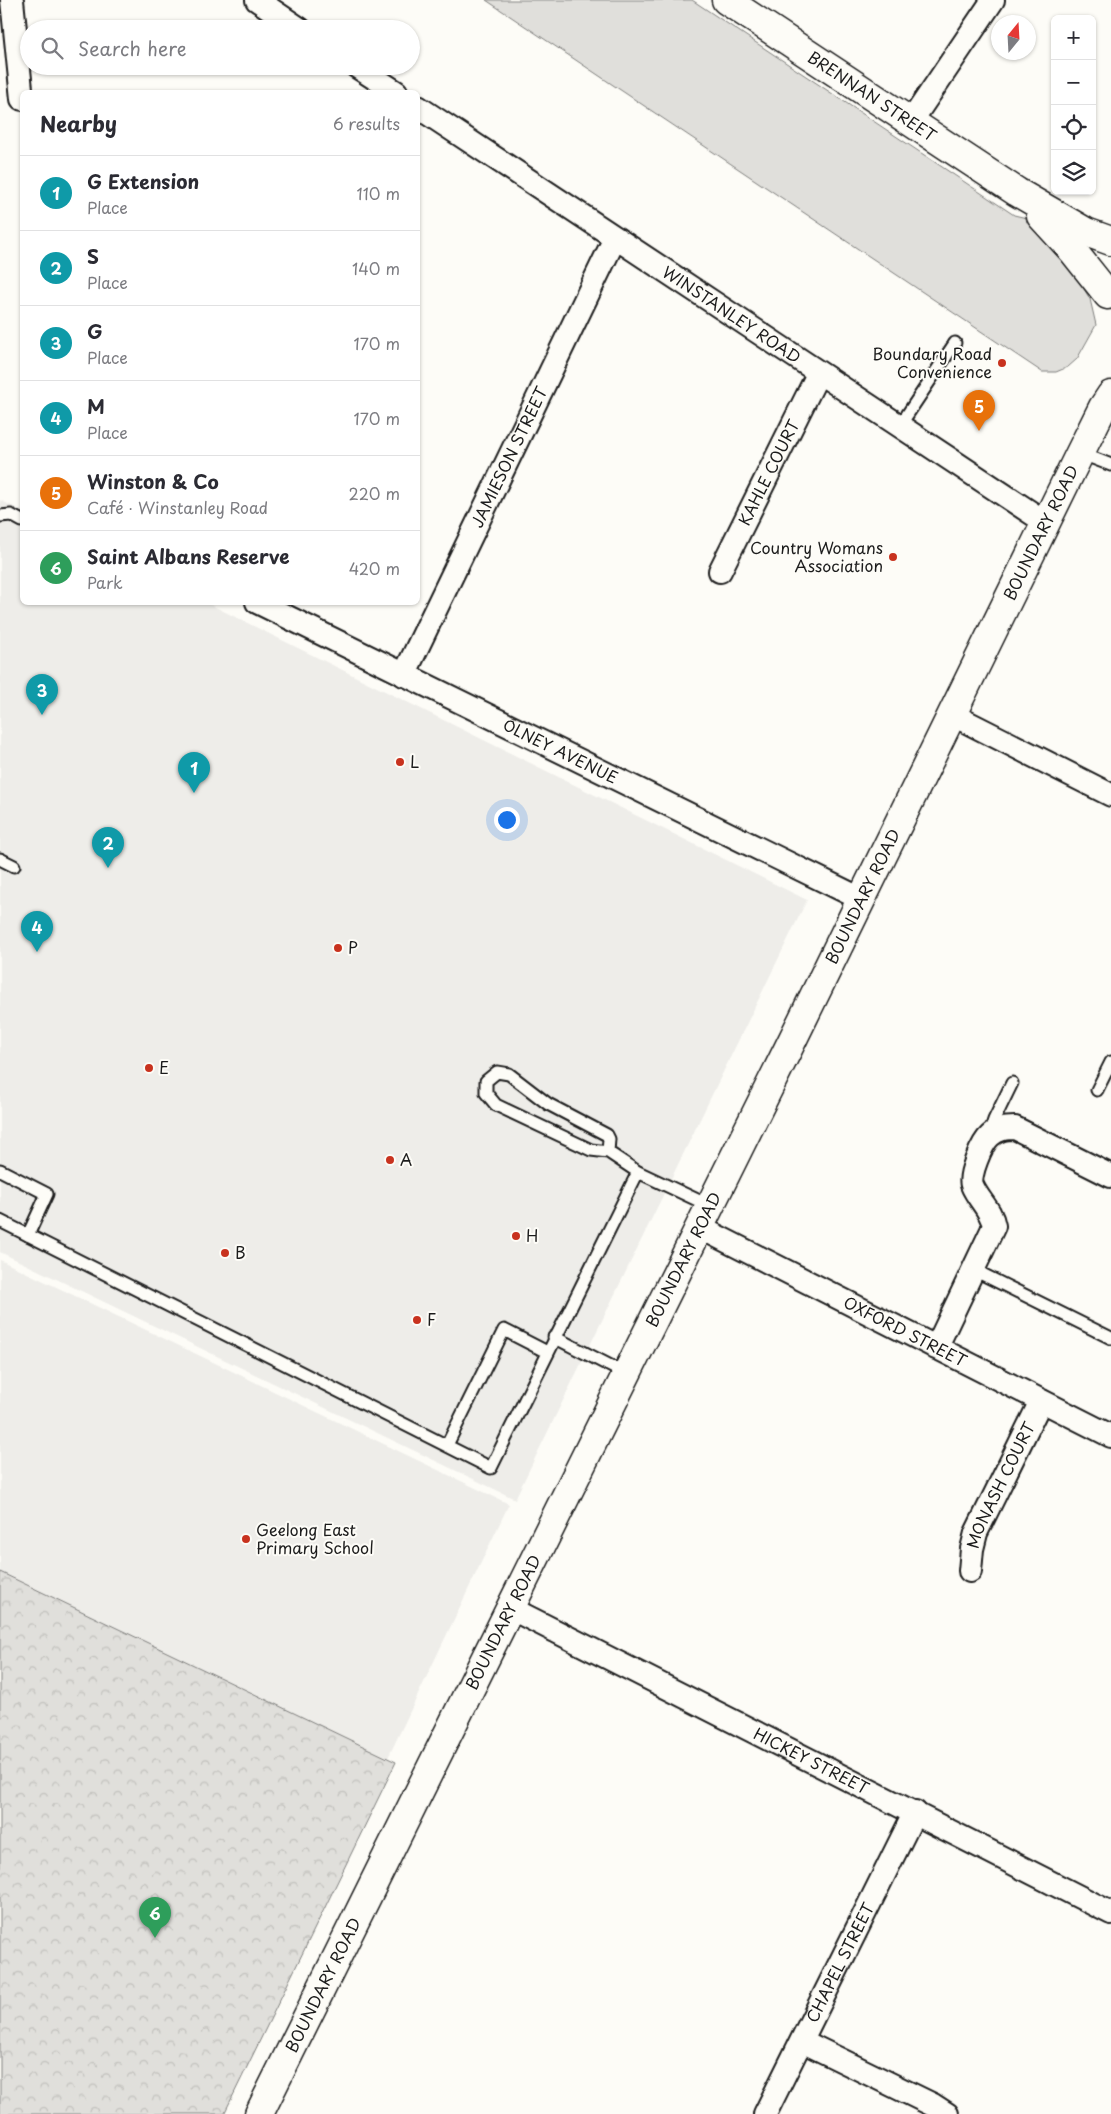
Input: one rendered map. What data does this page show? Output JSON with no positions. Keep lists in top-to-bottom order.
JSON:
{
  "streets": {
    "main road": ["BRENNAN STREET", "BOUNDARY ROAD"],
    "street": [
      "WINSTANLEY ROAD",
      "JAMIESON STREET",
      "KAHLE COURT",
      "OLNEY AVENUE",
      "OXFORD STREET",
      "MONASH COURT",
      "HICKEY STREET",
      "CHAPEL STREET"
    ]
  },
  "crossings": [
    ["WINSTANLEY ROAD", "JAMIESON STREET"],
    ["WINSTANLEY ROAD", "KAHLE COURT"],
    ["WINSTANLEY ROAD", "BOUNDARY ROAD"],
    ["JAMIESON STREET", "OLNEY AVENUE"],
    ["BOUNDARY ROAD", "OLNEY AVENUE"],
    ["BOUNDARY ROAD", "OXFORD STREET"],
    ["BOUNDARY ROAD", "HICKEY STREET"],
    ["OXFORD STREET", "MONASH COURT"],
    ["HICKEY STREET", "CHAPEL STREET"]
  ],
  "places": [
    "Boundary Road Convenience",
    "Country Womans Association",
    "L",
    "P",
    "E",
    "A",
    "H",
    "B",
    "F",
    "Geelong East Primary School"
  ],
  "north": "top",
  "page": {
    "map_buttons": ["+", "−"],
    "search": "Search here",
    "heading": ["Nearby", "6 results"],
    "list": [
      {
        "mark": "1",
        "name": "G Extension",
        "note": "Place",
        "value": "110 m"
      },
      {
        "mark": "2",
        "name": "S",
        "note": "Place",
        "value": "140 m"
      },
      {
        "mark": "3",
        "name": "G",
        "note": "Place",
        "value": "170 m"
      },
      {
        "mark": "4",
        "name": "M",
        "note": "Place",
        "value": "170 m"
      },
      {
        "mark": "5",
        "name": "Winston & Co",
        "note": "Café · Winstanley Road",
        "value": "220 m"
      },
      {
        "mark": "6",
        "name": "Saint Albans Reserve",
        "note": "Park",
        "value": "420 m"
      }
    ],
    "pins": [
      "5",
      "3",
      "1",
      "2",
      "4",
      "6"
    ]
  }
}
